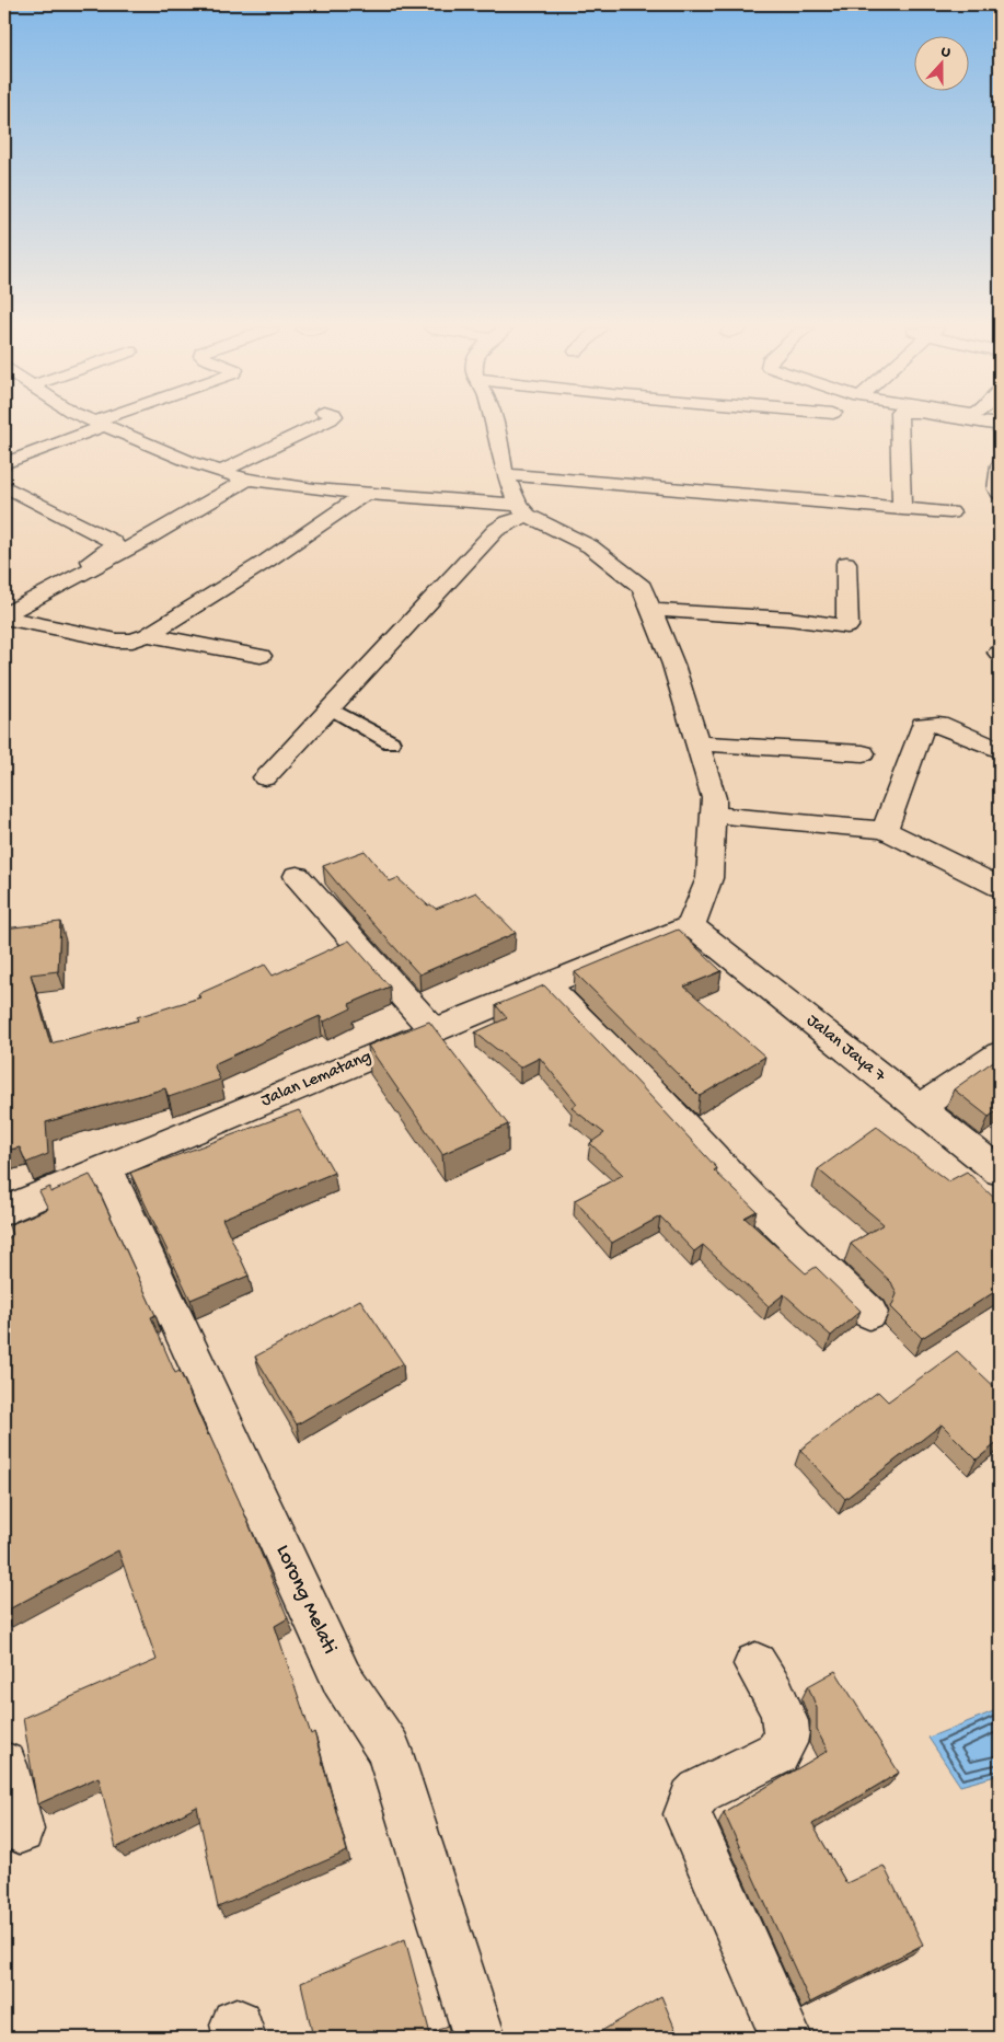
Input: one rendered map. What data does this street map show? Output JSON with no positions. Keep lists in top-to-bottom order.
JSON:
{
  "streets": {
    "street": ["Jalan Jaya 7", "Jalan Lematang", "Lorong Melati"]
  },
  "crossings": [
    ["Jalan Jaya 7", "Jalan Lematang"],
    ["Jalan Lematang", "Lorong Melati"]
  ],
  "north": "top"
}
